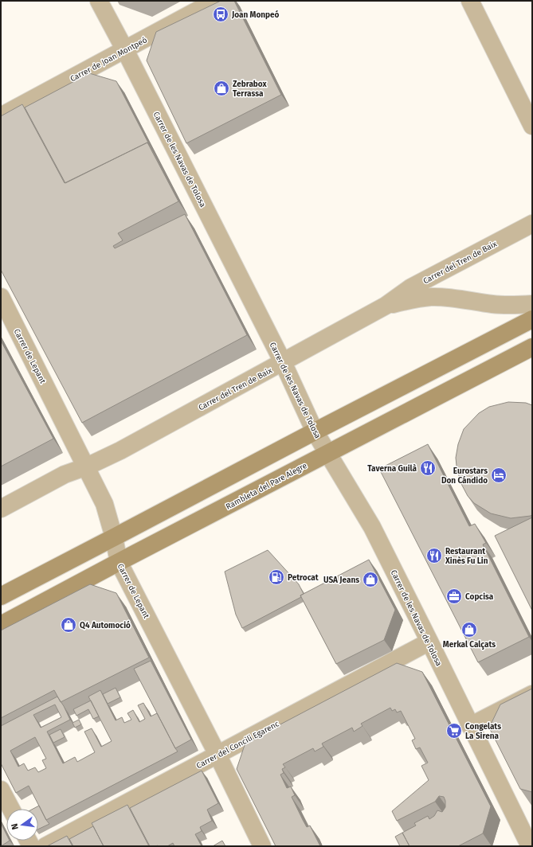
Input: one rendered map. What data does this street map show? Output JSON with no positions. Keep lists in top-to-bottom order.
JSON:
{
  "streets": {
    "main road": ["Rambleta del Pare Alegre"],
    "street": [
      "Carrer de Joan Montpeó",
      "Carrer de les Navas de Tolosa",
      "Carrer del Tren de Baix",
      "Carrer de Lepant",
      "Carrer del Concili Egarenc"
    ]
  },
  "crossings": [
    ["Carrer de Joan Montpeó", "Carrer de les Navas de Tolosa"],
    ["Carrer de les Navas de Tolosa", "Carrer del Tren de Baix"],
    ["Carrer de les Navas de Tolosa", "Rambleta del Pare Alegre"],
    ["Carrer de les Navas de Tolosa", "Carrer del Concili Egarenc"],
    ["Carrer del Tren de Baix", "Carrer de Lepant"],
    ["Carrer de Lepant", "Rambleta del Pare Alegre"],
    ["Carrer de Lepant", "Carrer del Concili Egarenc"]
  ],
  "places": {
    "bus stop": ["Joan Monpeó"],
    "shop": [
      "Zebrabox Terrassa",
      "USA Jeans",
      "Q4 Automoció",
      "Merkal Calçats"
    ],
    "restaurant": ["Taverna Guilà", "Restaurant Xinès Fu Lin"],
    "hotel": ["Eurostars Don Cándido"],
    "fuel station": ["Petrocat"],
    "office": ["Copcisa"],
    "supermarket": ["Congelats La Sirena"]
  },
  "north": "left"
}
